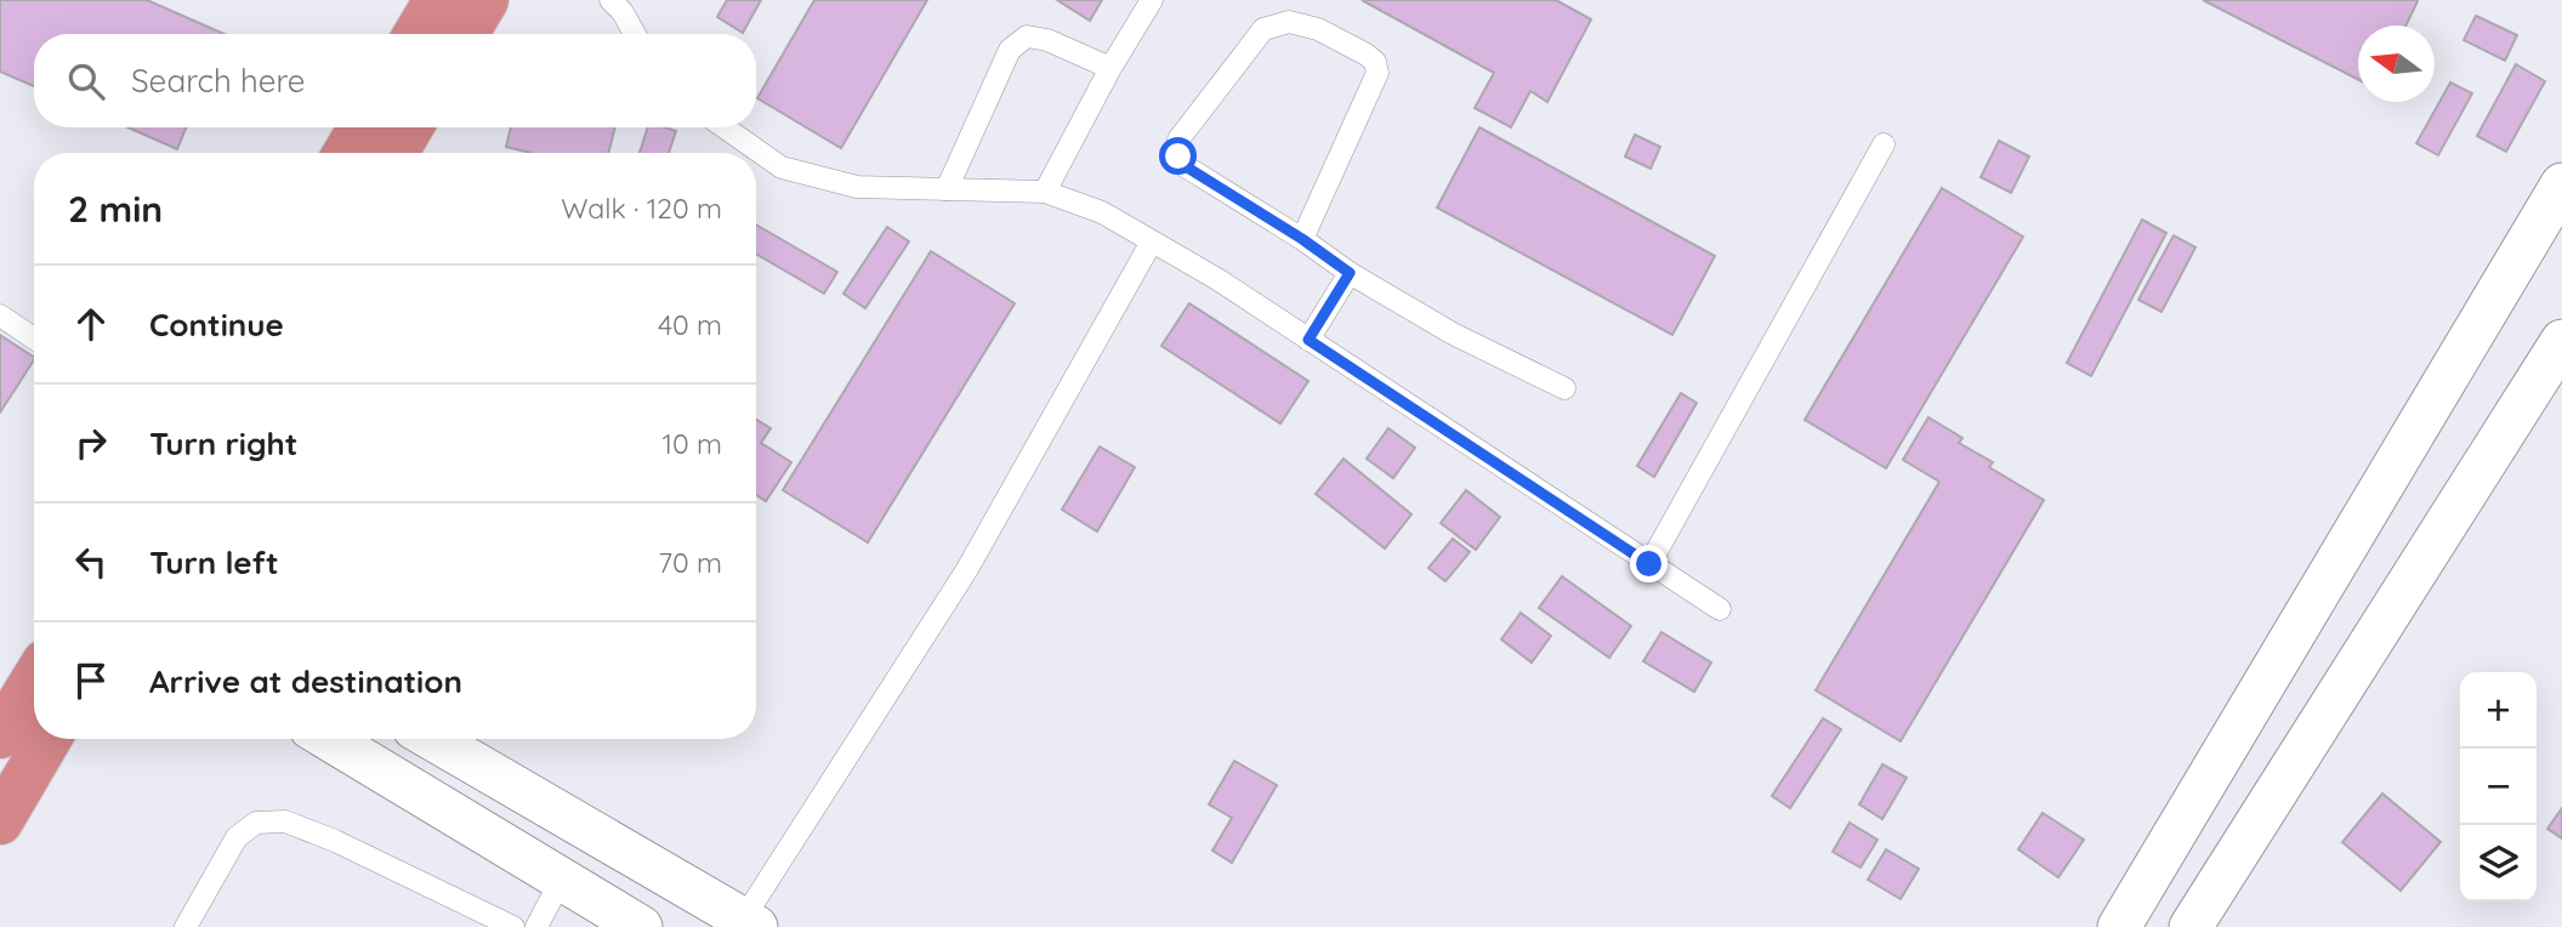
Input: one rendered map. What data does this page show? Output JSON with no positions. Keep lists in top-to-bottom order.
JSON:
{
  "north": "left",
  "page": {
    "search": "Search here",
    "heading": ["2 min", "Walk · 120 m"],
    "list": [
      ["Continue", "40 m"],
      ["Turn right", "10 m"],
      ["Turn left", "70 m"],
      "Arrive at destination"
    ],
    "map_buttons": ["+", "−"]
  }
}
